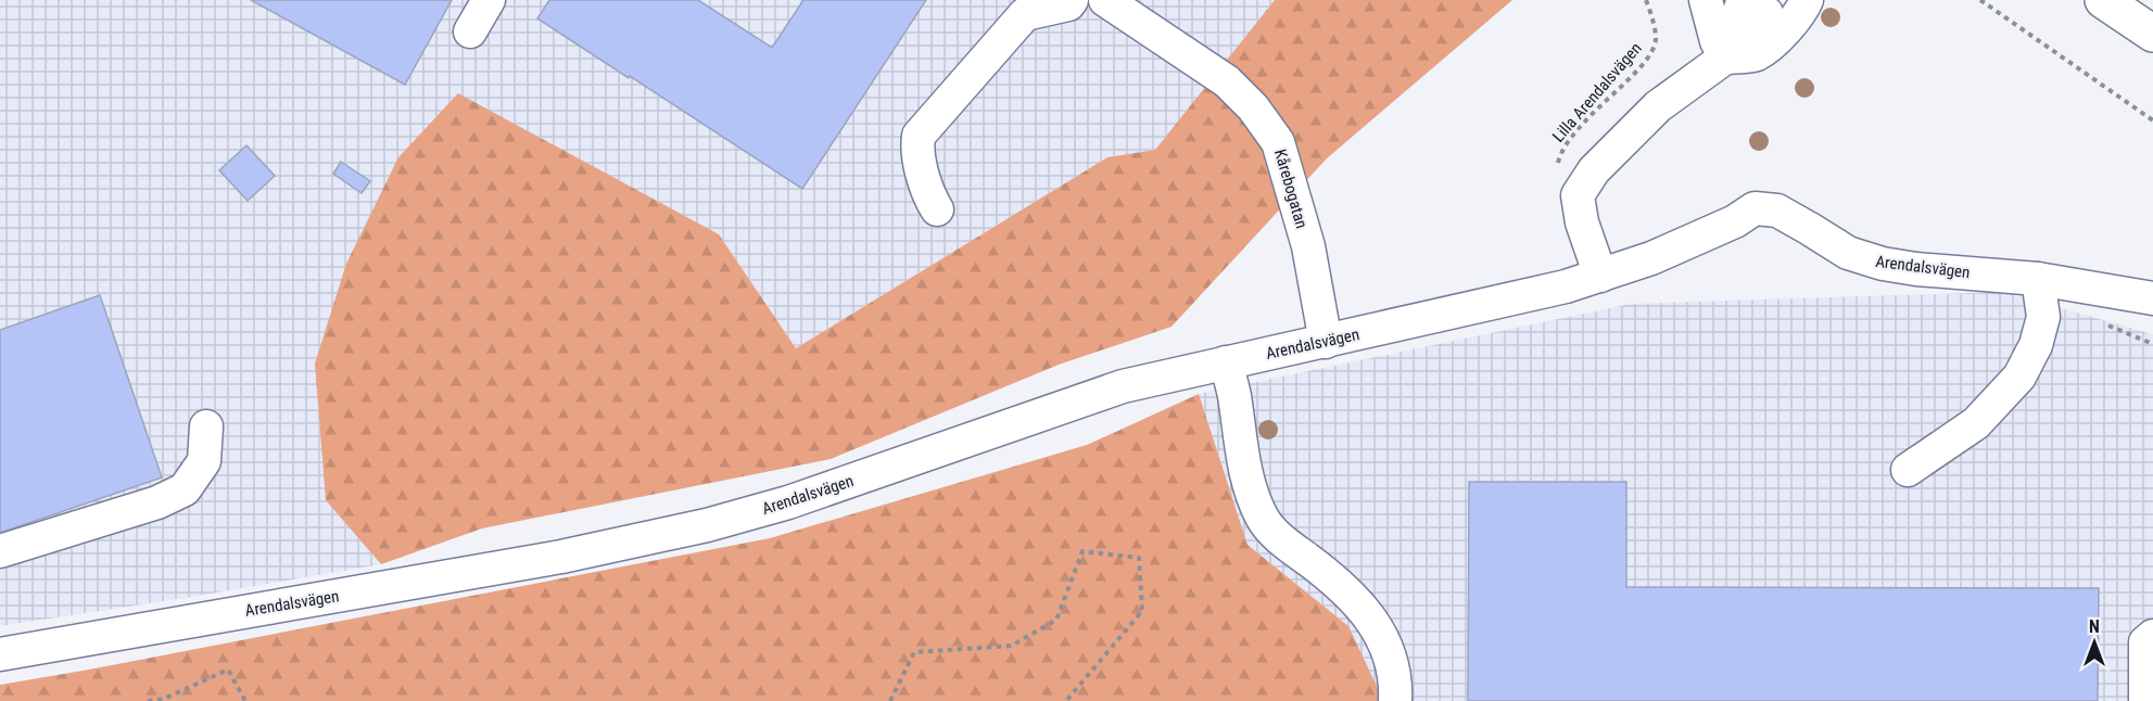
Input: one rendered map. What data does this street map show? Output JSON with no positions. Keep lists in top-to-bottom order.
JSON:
{
  "streets": {
    "street": ["Kårebogatan", "Arendalsvägen"],
    "path": ["Lilla Arendalsvägen"]
  },
  "crossings": [
    ["Kårebogatan", "Arendalsvägen"]
  ],
  "north": "top"
}
